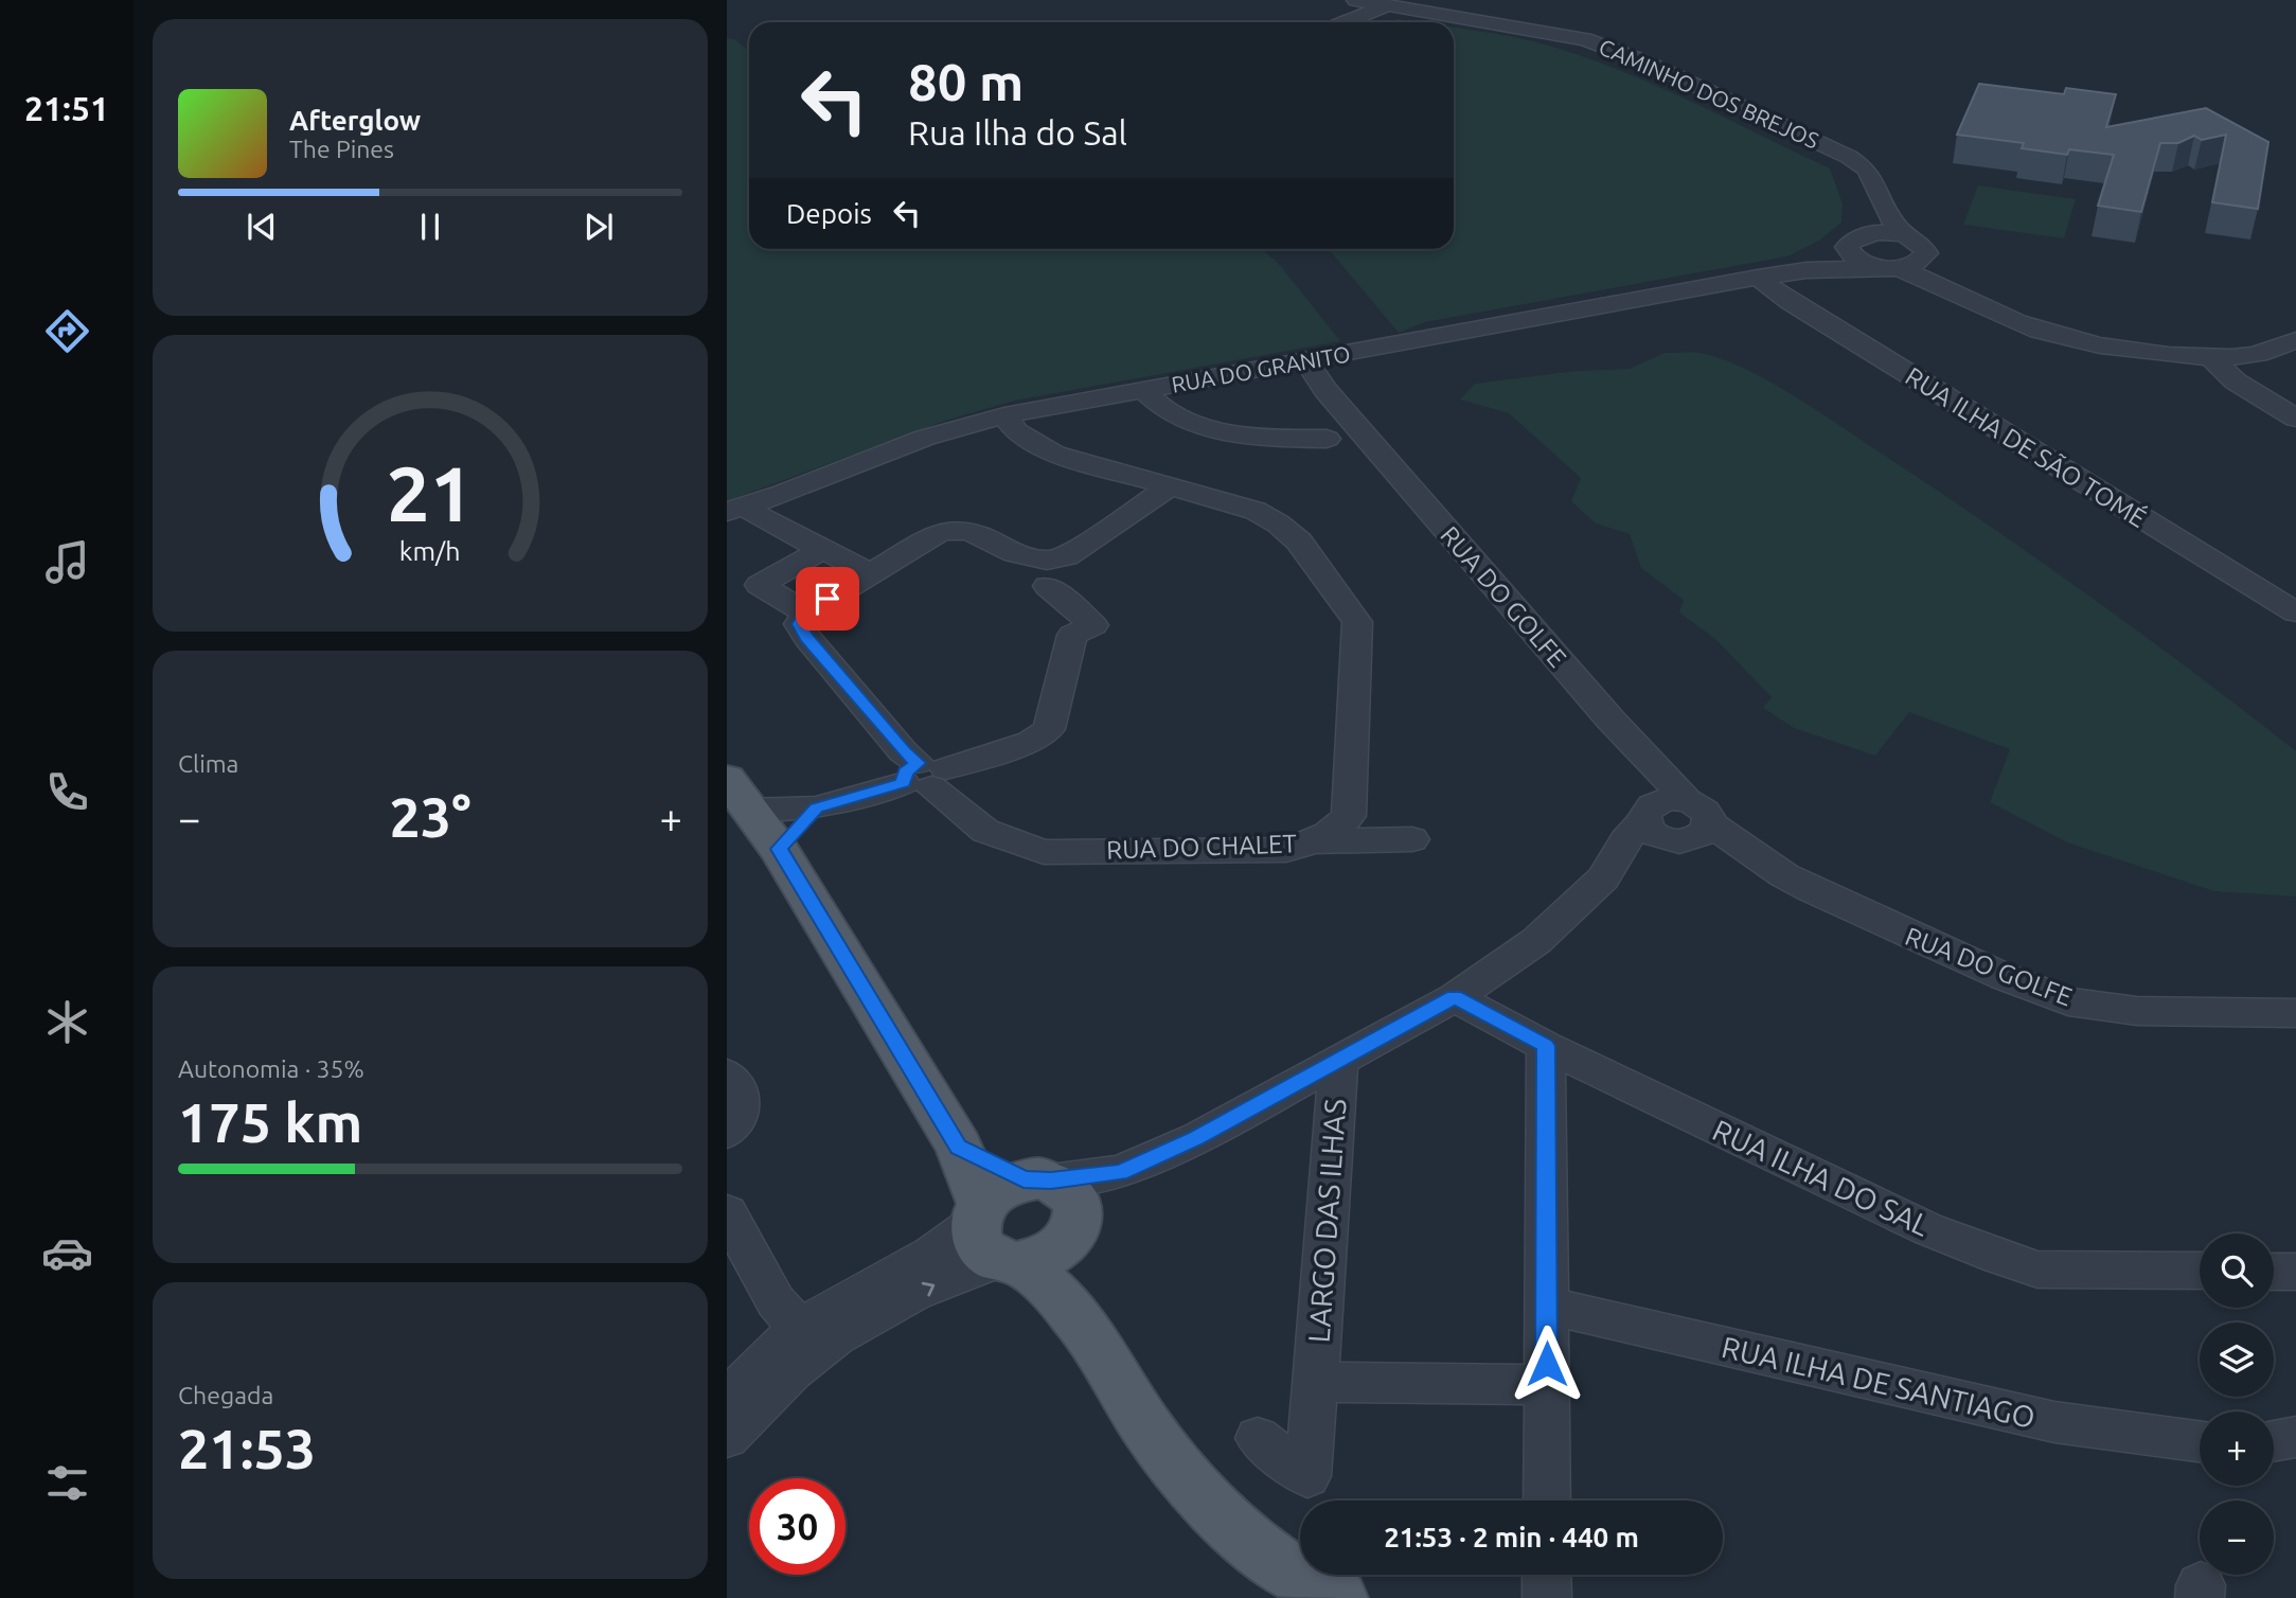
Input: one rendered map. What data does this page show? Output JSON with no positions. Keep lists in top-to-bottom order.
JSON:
{
  "streets": {
    "street": [
      "CAMINHO DOS BREJOS",
      "RUA DO GRANITO",
      "RUA ILHA DE SÃO TOMÉ",
      "RUA DO GOLFE",
      "RUA DO CHALET",
      "RUA ILHA DO SAL",
      "LARGO DAS ILHAS",
      "RUA ILHA DE SANTIAGO"
    ]
  },
  "crossings": [
    ["RUA DO GRANITO", "RUA ILHA DE SÃO TOMÉ"],
    ["RUA DO GRANITO", "RUA DO GOLFE"],
    ["RUA DO GRANITO", "RUA DO CHALET"]
  ],
  "page": {
    "tabs": "21:51",
    "turn": ["80 m", "Rua Ilha do Sal"],
    "song": ["Afterglow", "The Pines"],
    "then": "Depois",
    "tile": [
      "Clima",
      ["Autonomia · 35%", "175 km"],
      ["Chegada", "21:53"]
    ],
    "heat": ["−", "23°", "+"],
    "map_buttons": ["+", "−"],
    "limit": "30",
    "trip": "21:53 · 2 min · 440 m",
    "gauge": ["21", "km/h"]
  }
}
